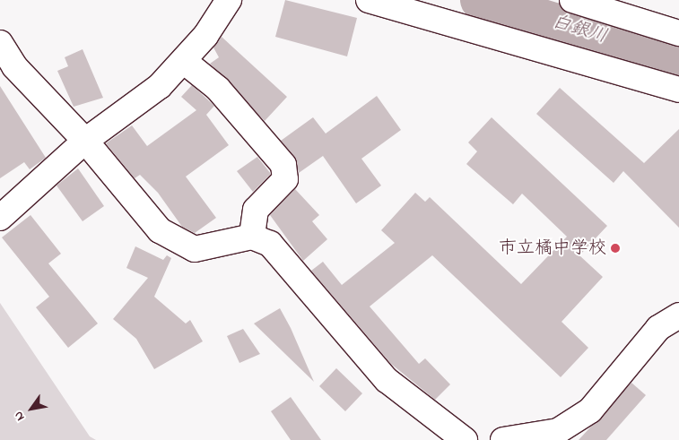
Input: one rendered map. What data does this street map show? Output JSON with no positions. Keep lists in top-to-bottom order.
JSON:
{
  "water": ["白銀川"],
  "places": ["市立橘中学校"],
  "north": "bottom left"
}
